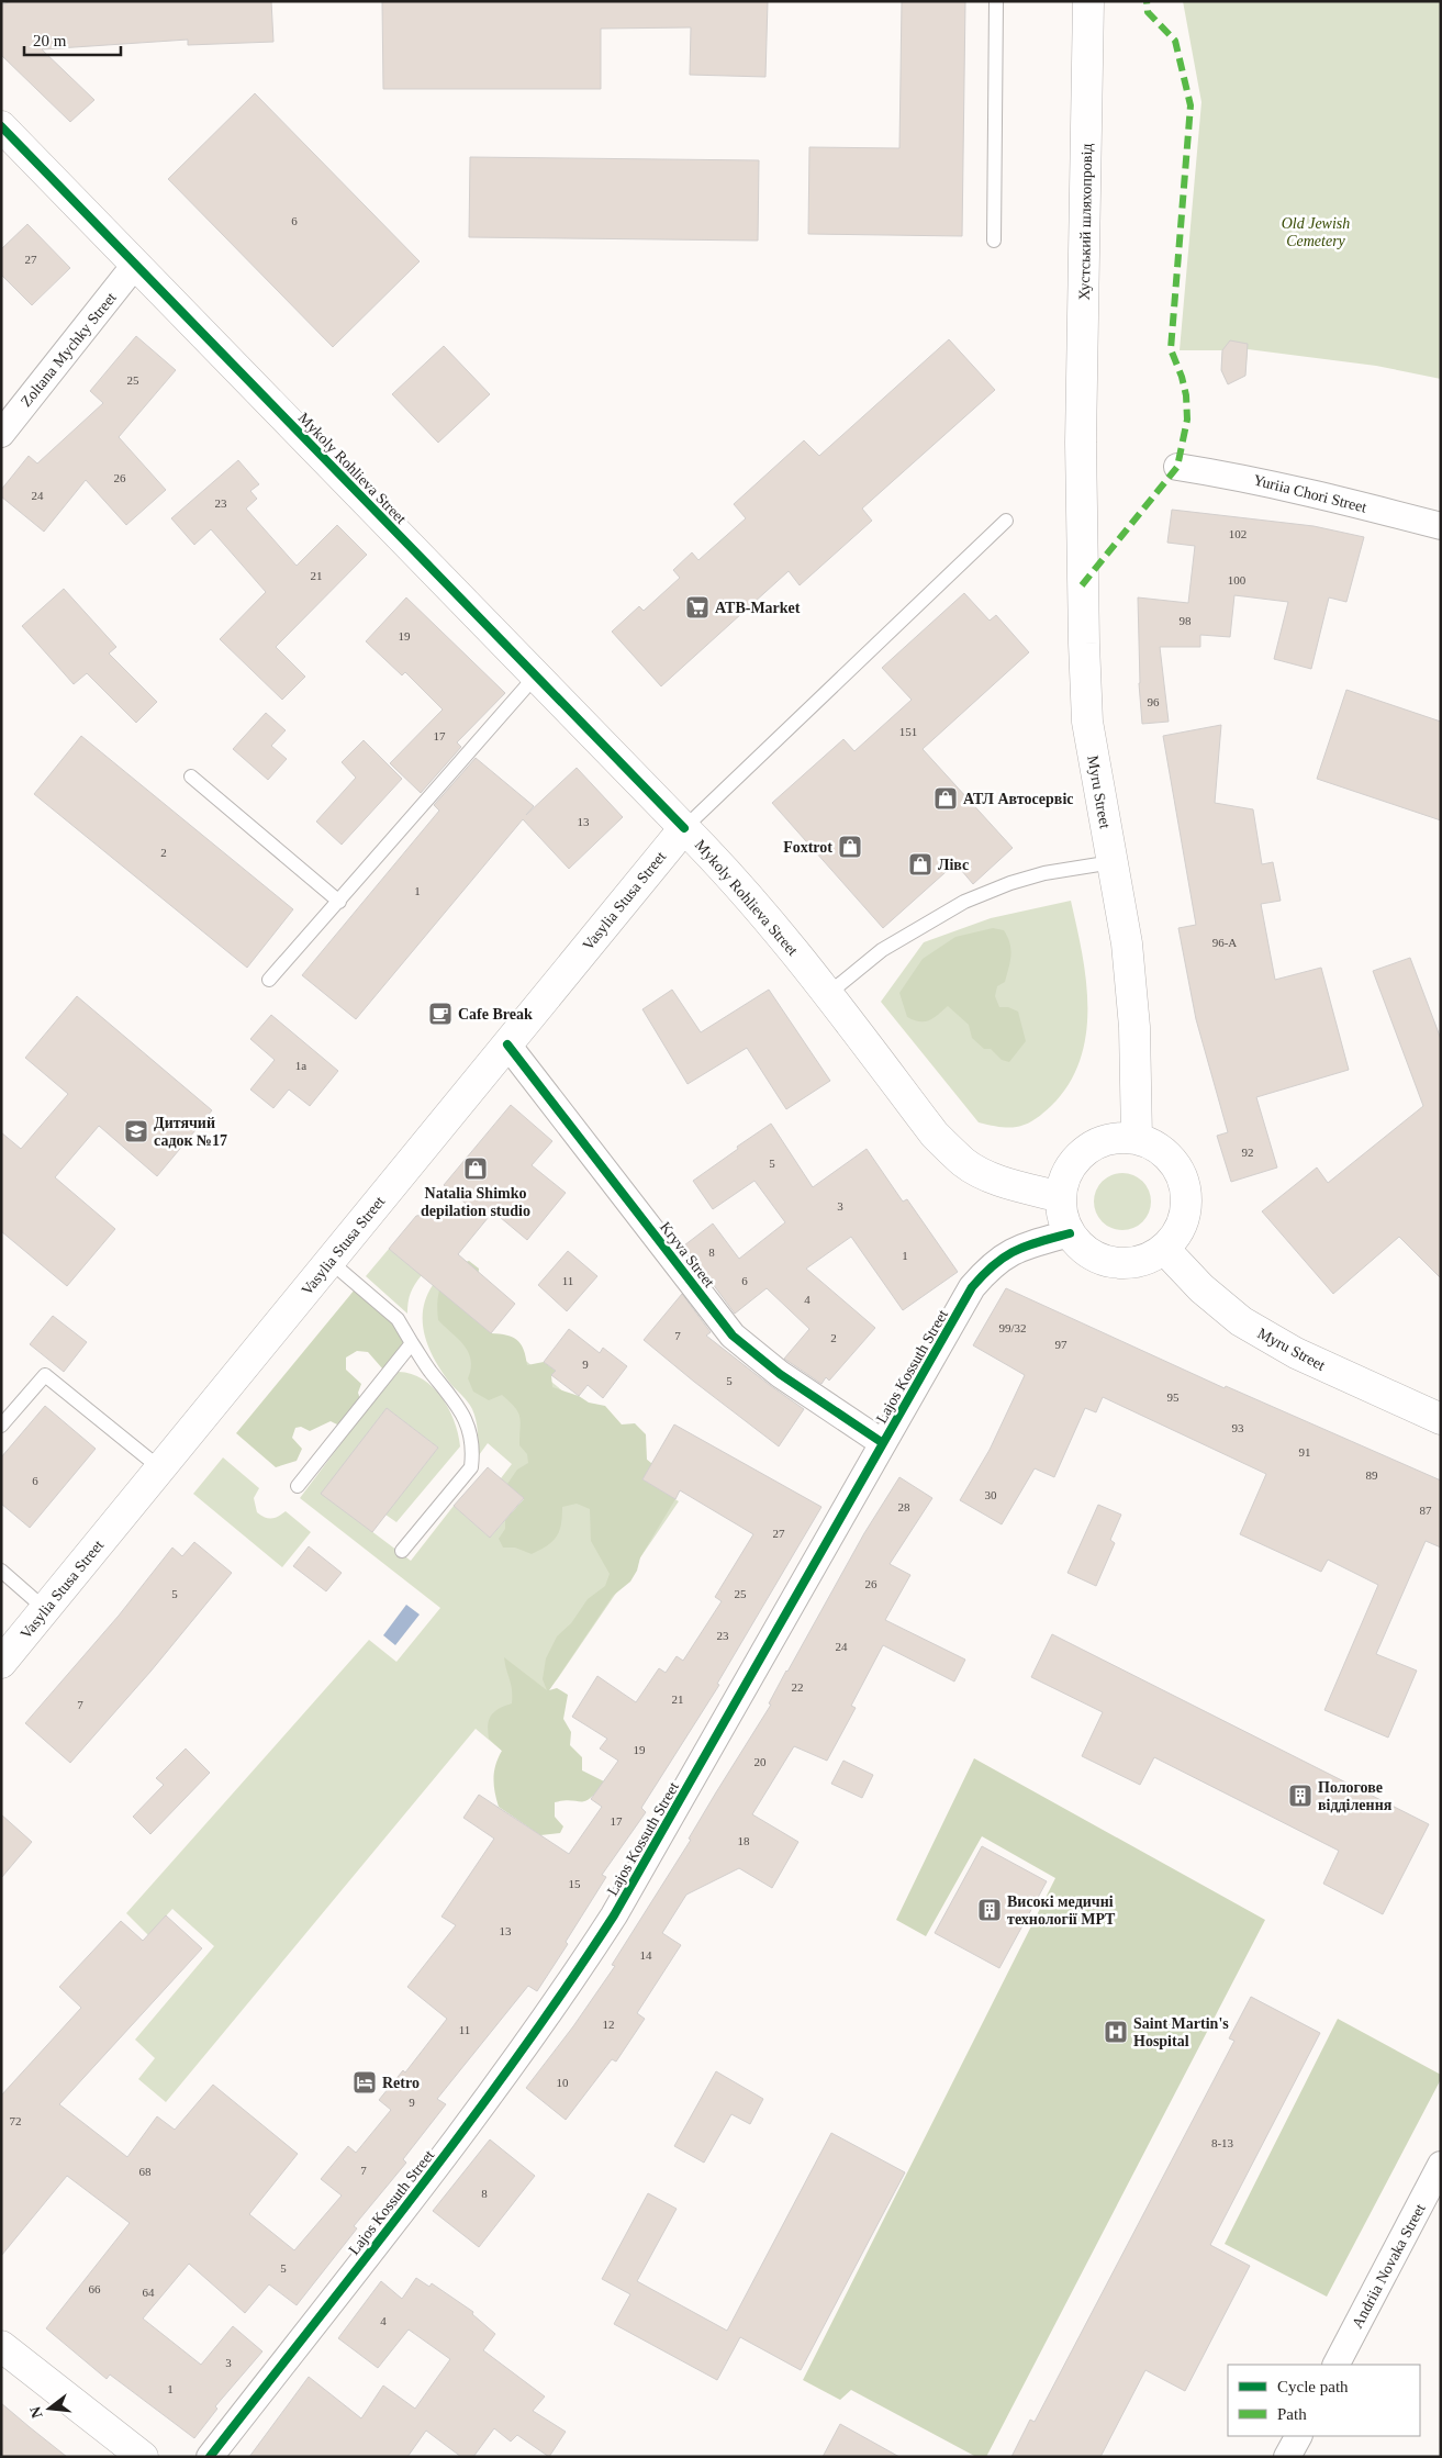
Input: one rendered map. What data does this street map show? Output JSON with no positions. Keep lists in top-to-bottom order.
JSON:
{
  "streets": {
    "main road": [
      "Хустський шляхопровід",
      "Mykoly Rohlieva Street",
      "Myru Street",
      "Vasylia Stusa Street"
    ],
    "street": [
      "Zoltana Mychky Street",
      "Yuriia Chori Street",
      "Kryva Street",
      "Lajos Kossuth Street",
      "Andriia Novaka Street"
    ]
  },
  "crossings": [
    ["Хустський шляхопровід", "Myru Street"],
    ["Zoltana Mychky Street", "Mykoly Rohlieva Street"],
    ["Mykoly Rohlieva Street", "Myru Street"],
    ["Mykoly Rohlieva Street", "Vasylia Stusa Street"],
    ["Mykoly Rohlieva Street", "Lajos Kossuth Street"],
    ["Myru Street", "Lajos Kossuth Street"],
    ["Vasylia Stusa Street", "Kryva Street"],
    ["Kryva Street", "Lajos Kossuth Street"]
  ],
  "parks": ["Old Jewish Cemetery"],
  "places": {
    "supermarket": ["ATB-Market"],
    "shop": [
      "АТЛ Автосервіс",
      "Foxtrot",
      "Лівс",
      "Natalia Shimko depilation studio"
    ],
    "cafe": ["Cafe Break"],
    "school or university": ["Дитячий садок №17"],
    "building": ["Пологове відділення", "Високі медичні технології МРТ"],
    "hospital": ["Saint Martin's Hospital"],
    "hotel": ["Retro"]
  },
  "house_numbers": [
    "6",
    "27",
    "25",
    "26",
    "24",
    "23",
    "102",
    "21",
    "100",
    "98",
    "19",
    "96",
    "151",
    "17",
    "13",
    "2",
    "1",
    "96-А",
    "1а",
    "92",
    "5",
    "3",
    "8",
    "1",
    "11",
    "6",
    "4",
    "99/32",
    "7",
    "2",
    "97",
    "9",
    "5",
    "95",
    "93",
    "91",
    "89",
    "6",
    "30",
    "28",
    "87",
    "27",
    "26",
    "5",
    "25",
    "23",
    "24",
    "22",
    "21",
    "7",
    "19",
    "20",
    "17",
    "18",
    "15",
    "13",
    "14",
    "12",
    "11",
    "10",
    "9",
    "72",
    "8-13",
    "7",
    "68",
    "8",
    "5",
    "66",
    "64",
    "4",
    "3",
    "1"
  ],
  "legend": ["Cycle path", "Path"],
  "scale_bar": "20 m",
  "north": "left"
}
